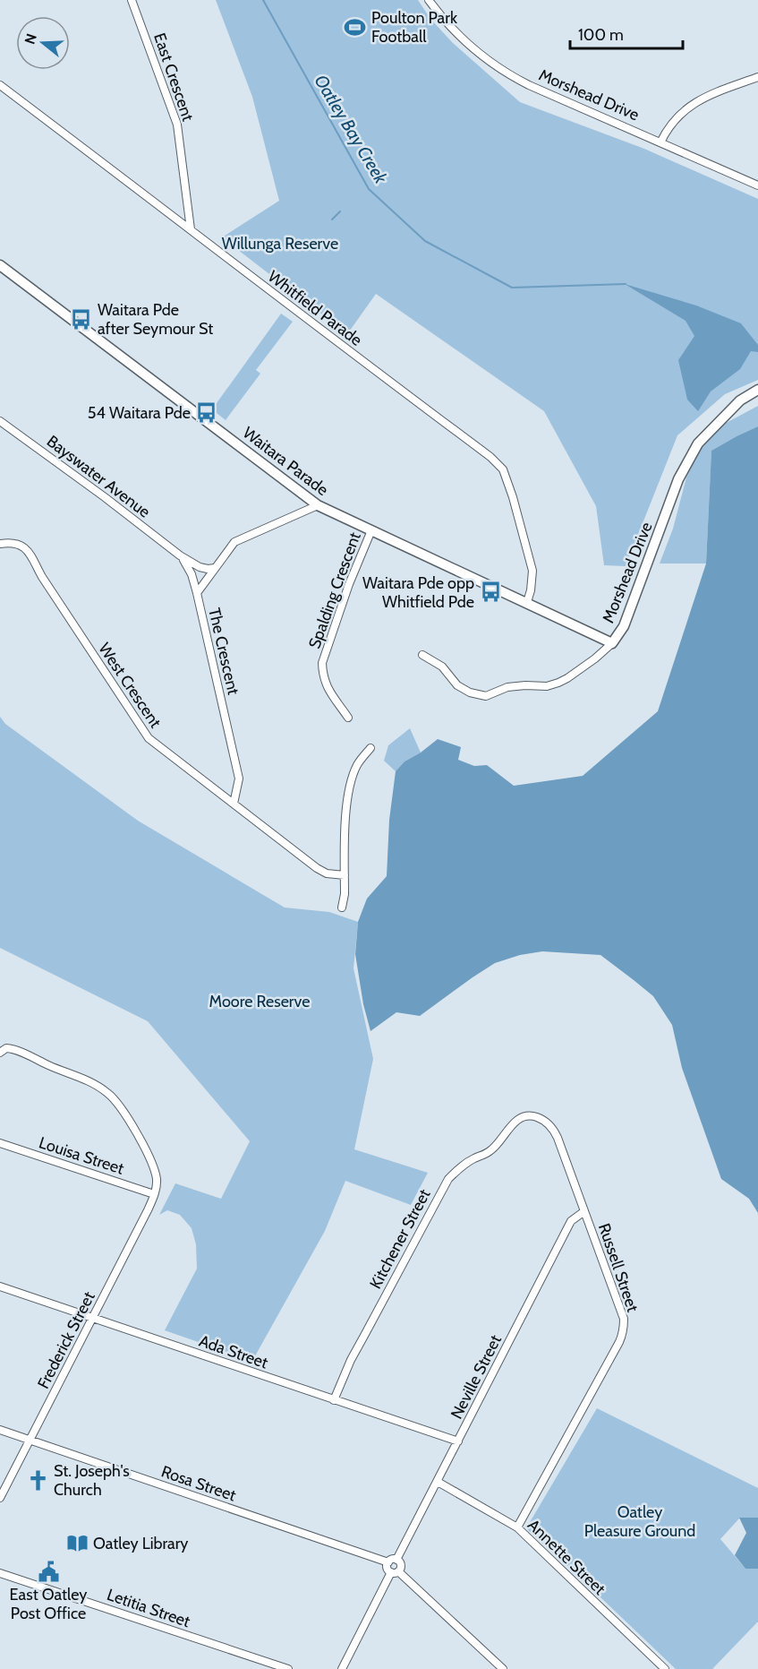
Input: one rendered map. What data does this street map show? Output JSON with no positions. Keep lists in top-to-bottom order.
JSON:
{
  "streets": {
    "street": [
      "East Crescent",
      "Morshead Drive",
      "Whitfield Parade",
      "Waitara Parade",
      "Bayswater Avenue",
      "Spalding Crescent",
      "The Crescent",
      "West Crescent",
      "Louisa Street",
      "Kitchener Street",
      "Russell Street",
      "Frederick Street",
      "Ada Street",
      "Neville Street",
      "Rosa Street",
      "Annette Street",
      "Letitia Street"
    ]
  },
  "crossings": [
    ["East Crescent", "Whitfield Parade"],
    ["Morshead Drive", "Waitara Parade"],
    ["Whitfield Parade", "Waitara Parade"],
    ["Waitara Parade", "Spalding Crescent"],
    ["Waitara Parade", "The Crescent"],
    ["Bayswater Avenue", "The Crescent"],
    ["The Crescent", "West Crescent"],
    ["Louisa Street", "Frederick Street"],
    ["Kitchener Street", "Russell Street"],
    ["Kitchener Street", "Ada Street"],
    ["Russell Street", "Neville Street"],
    ["Russell Street", "Annette Street"],
    ["Frederick Street", "Ada Street"],
    ["Frederick Street", "Rosa Street"],
    ["Ada Street", "Neville Street"],
    ["Neville Street", "Rosa Street"],
    ["Neville Street", "Annette Street"]
  ],
  "water": ["Oatley Bay Creek"],
  "parks": ["Willunga Reserve", "Moore Reserve", "Oatley Pleasure Ground"],
  "places": {
    "sports": ["Poulton Park Football"],
    "bus stop": ["Waitara Pde after Seymour St", "54 Waitara Pde", "Waitara Pde opp Whitfield Pde"],
    "church": ["St. Joseph's Church"],
    "library": ["Oatley Library"],
    "public building": ["East Oatley Post Office"]
  },
  "scale_bar": "100 m",
  "north": "left"
}
